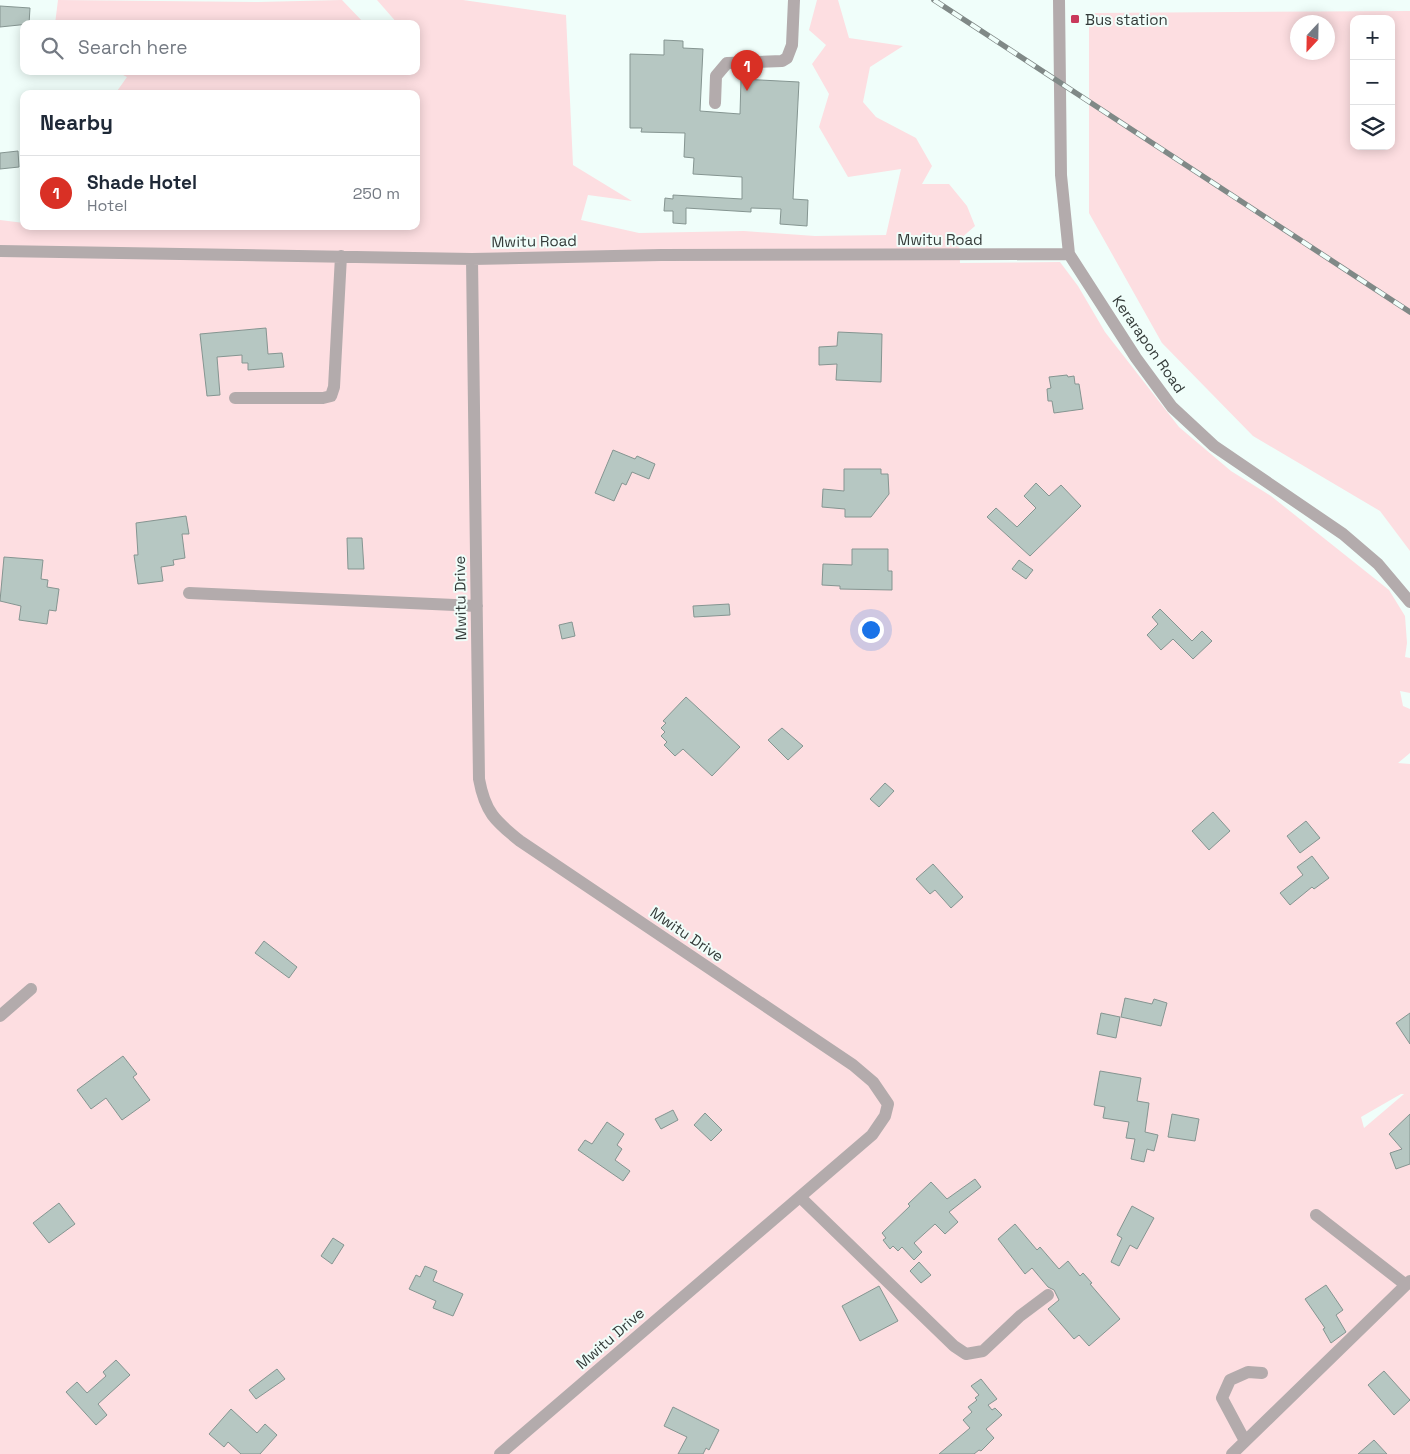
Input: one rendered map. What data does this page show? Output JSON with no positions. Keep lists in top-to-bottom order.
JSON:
{
  "streets": {
    "street": ["Mwitu Road", "Kerarapon Road", "Mwitu Drive"]
  },
  "crossings": [
    ["Mwitu Road", "Kerarapon Road"],
    ["Mwitu Road", "Mwitu Drive"]
  ],
  "places": {
    "transit": ["Bus station"]
  },
  "north": "bottom",
  "page": {
    "map_buttons": ["+", "−"],
    "search": "Search here",
    "pins": "1",
    "heading": "Nearby",
    "list": [
      {
        "mark": "1",
        "name": "Shade Hotel",
        "note": "Hotel",
        "value": "250 m"
      }
    ]
  }
}
